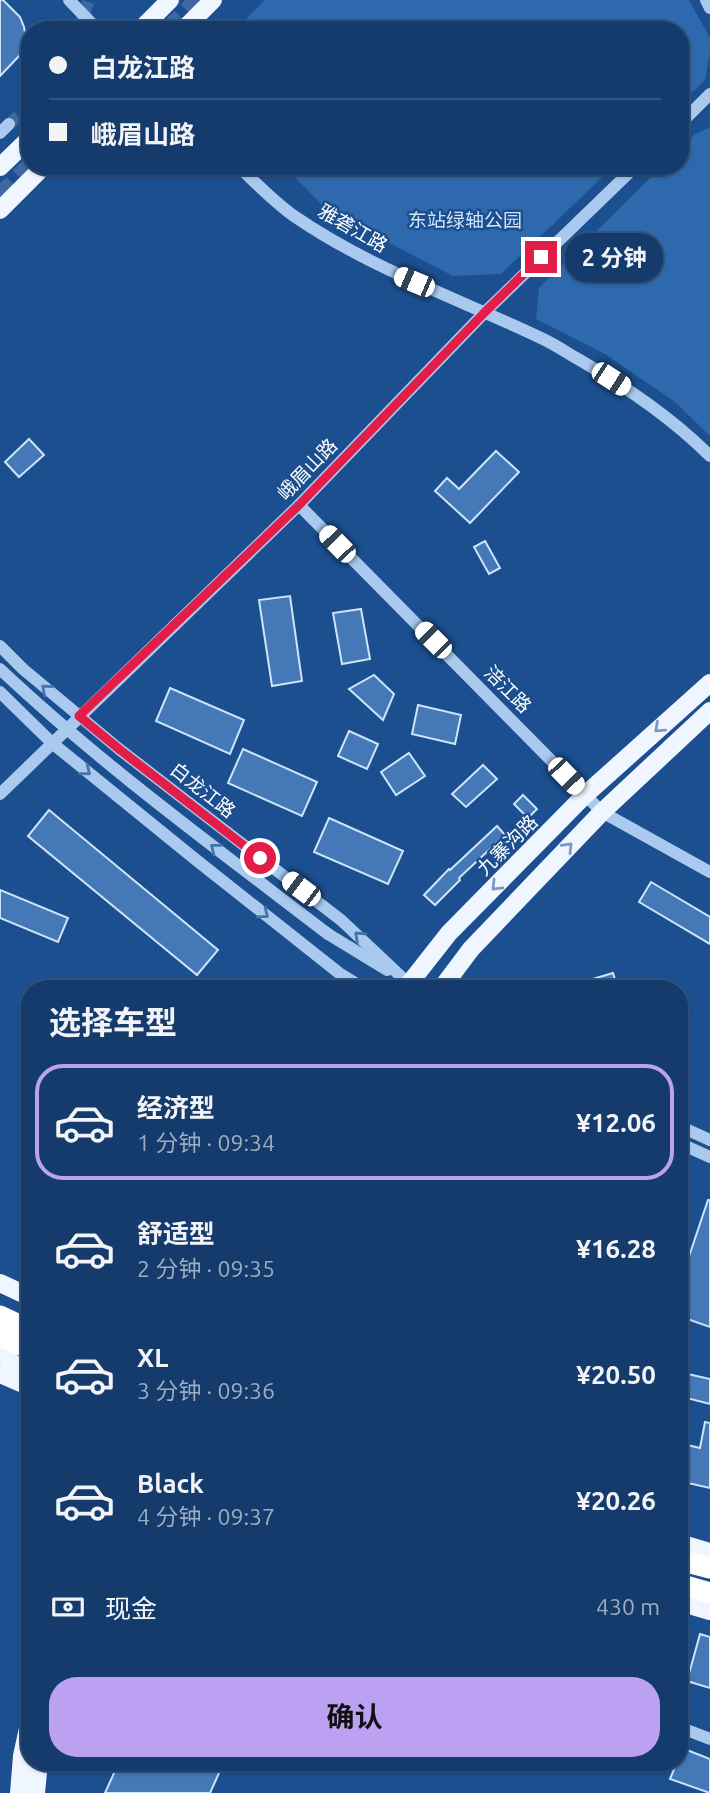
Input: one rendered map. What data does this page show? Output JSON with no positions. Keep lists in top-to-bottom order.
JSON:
{
  "streets": {
    "main road": ["九寨沟路"],
    "street": [
      "雅砻江路",
      "峨眉山路",
      "涪江路",
      "白龙江路"
    ]
  },
  "crossings": [
    ["雅砻江路", "峨眉山路"],
    ["峨眉山路", "涪江路"],
    ["峨眉山路", "白龙江路"],
    ["涪江路", "九寨沟路"]
  ],
  "parks": ["东站绿轴公园"],
  "page": {
    "banner": ["白龙江路", "峨眉山路"],
    "bubble": "2 分钟",
    "heading": "选择车型",
    "list": [
      {
        "name": "经济型",
        "note": "1 分钟 · 09:34",
        "value": "¥12.06"
      },
      {
        "name": "舒适型",
        "note": "2 分钟 · 09:35",
        "value": "¥16.28"
      },
      {
        "name": "XL",
        "note": "3 分钟 · 09:36",
        "value": "¥20.50"
      },
      {
        "name": "Black",
        "note": "4 分钟 · 09:37",
        "value": "¥20.26"
      }
    ],
    "pay": ["现金", "430 m"],
    "buttons": "确认"
  }
}
